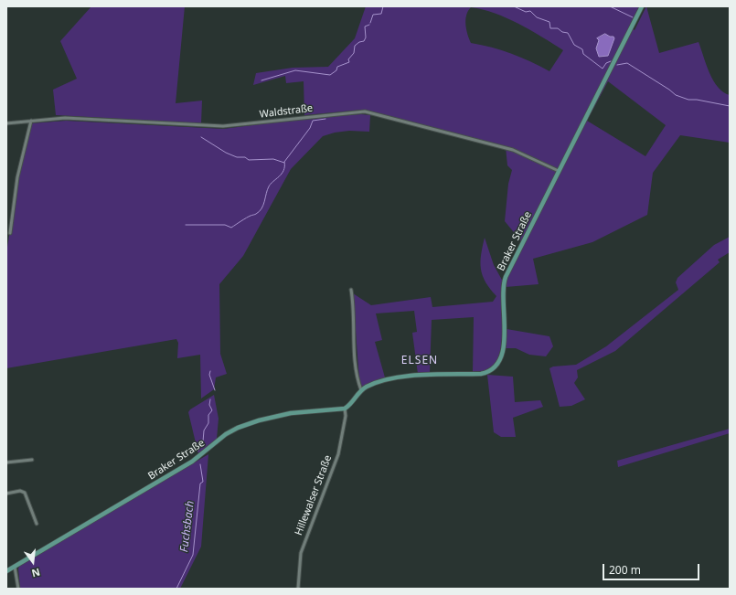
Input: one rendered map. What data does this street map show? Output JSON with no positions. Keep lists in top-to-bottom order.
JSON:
{
  "streets": {
    "main road": ["Braker Straße"],
    "street": ["Waldstraße", "Hillewalser Straße"]
  },
  "crossings": [
    ["Waldstraße", "Braker Straße"],
    ["Braker Straße", "Hillewalser Straße"]
  ],
  "districts": ["ELSEN"],
  "water": ["Fuchsbach"],
  "scale_bar": "200 m",
  "north": "bottom"
}
